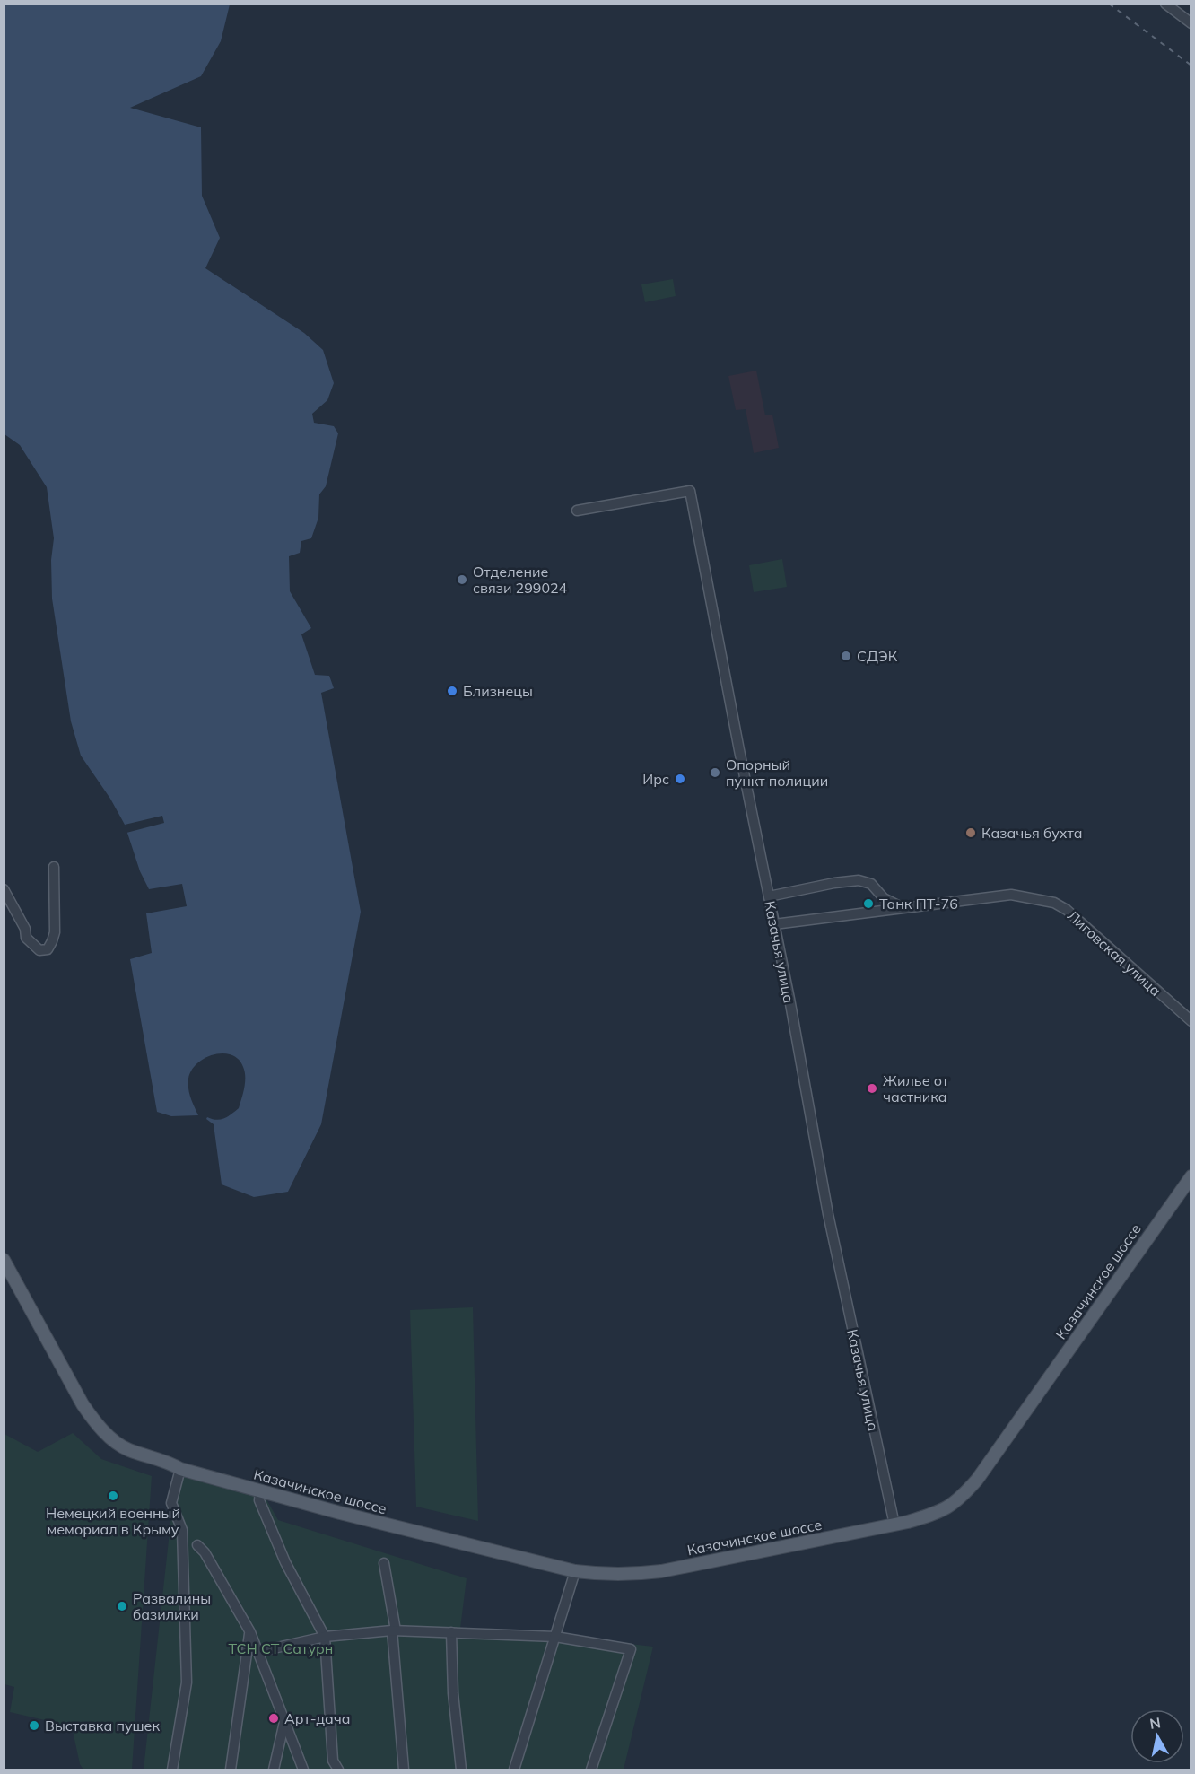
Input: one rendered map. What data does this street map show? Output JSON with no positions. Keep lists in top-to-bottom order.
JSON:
{
  "streets": {
    "main road": ["Казачинское шоссе"],
    "street": ["Казачья улица", "Лиговская улица"]
  },
  "crossings": [
    ["Казачья улица", "Лиговская улица"],
    ["Казачья улица", "Казачинское шоссе"]
  ],
  "parks": ["ТСН СТ Сатурн"],
  "places": [
    "Отделение связи 299024",
    "СДЭК",
    "Близнецы",
    "Опорный пункт полиции",
    "Ирс",
    "Казачья бухта",
    "Танк ПТ-76",
    "Жилье от частника",
    "Немецкий военный мемориал в Крыму",
    "Развалины базилики",
    "Арт-дача",
    "Выставка пушек"
  ],
  "north": "top"
}
